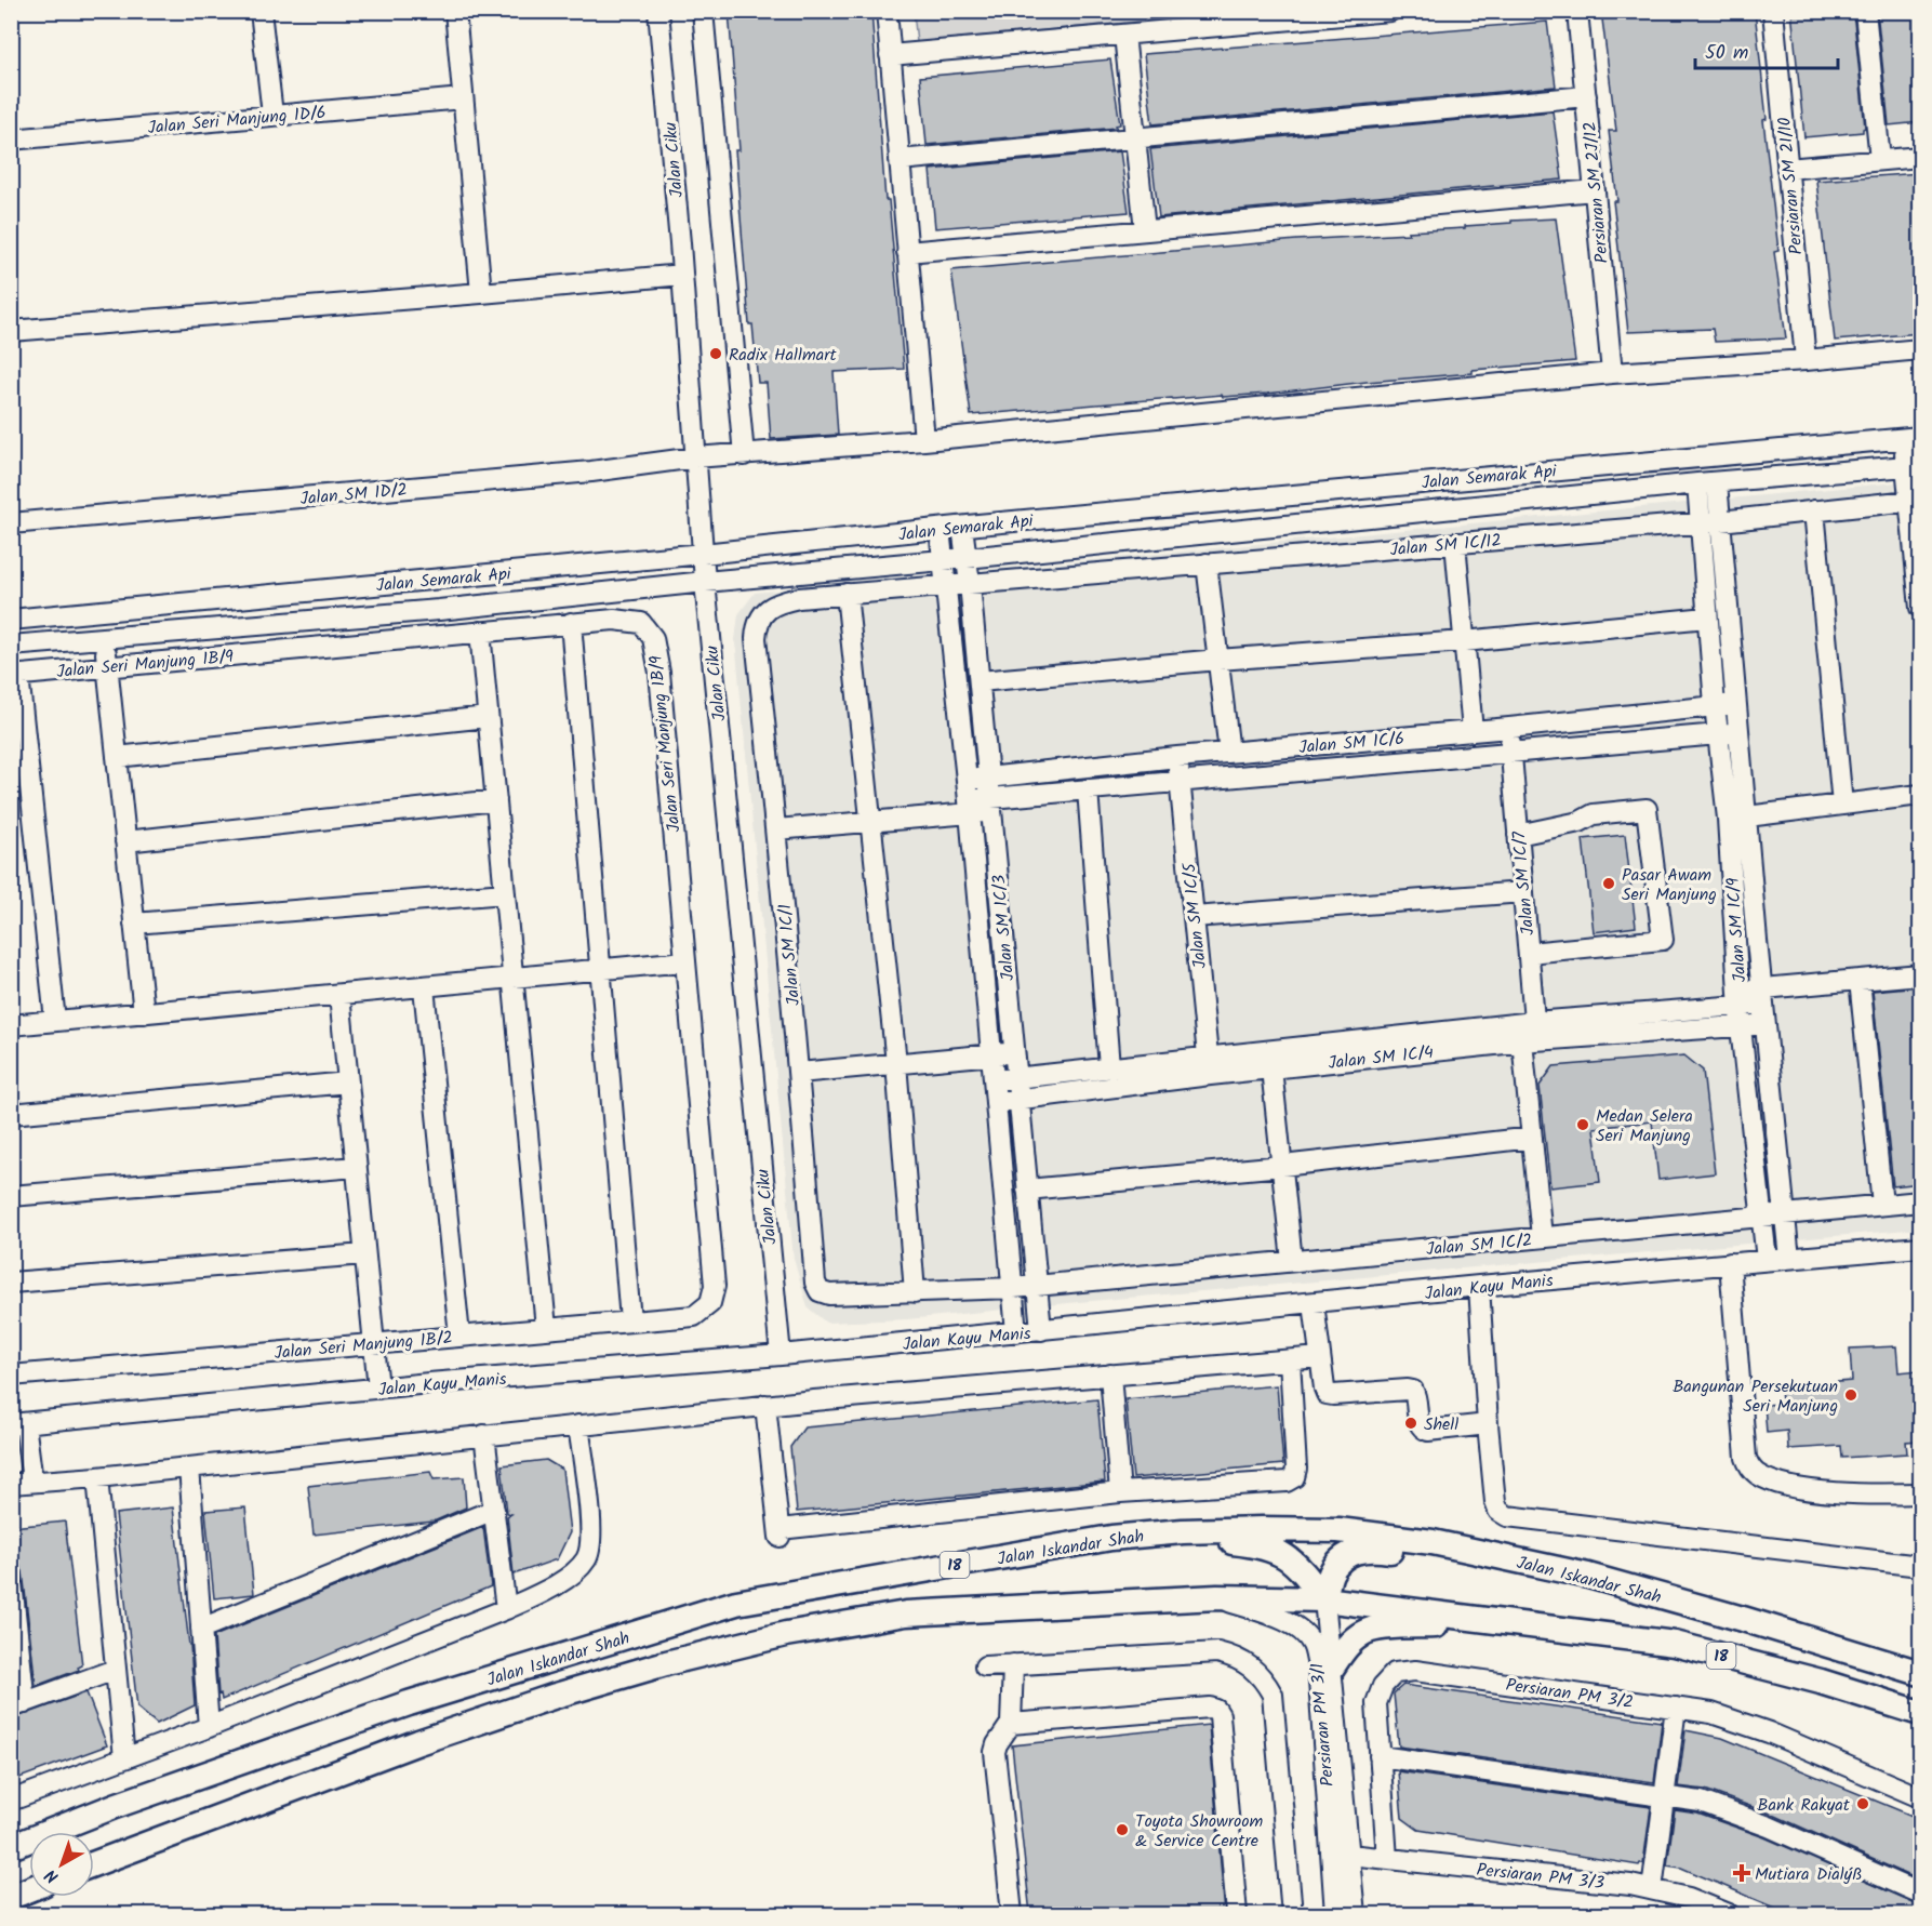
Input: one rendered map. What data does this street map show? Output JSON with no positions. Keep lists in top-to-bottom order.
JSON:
{
  "streets": {
    "main road": ["Jalan Iskandar Shah", "18"],
    "street": [
      "Jalan Seri Manjung 1D/6",
      "Jalan Ciku",
      "Persiaran SM 2I/10",
      "Persiaran SM 2J/12",
      "Jalan Semarak Api",
      "Jalan SM 1D/2",
      "Jalan SM 1C/12",
      "Jalan Seri Manjung 1B/9",
      "Jalan SM 1C/6",
      "Jalan SM 1C/7",
      "Jalan SM 1C/5",
      "Jalan SM 1C/3",
      "Jalan SM 1C/9",
      "Jalan SM 1C/1",
      "Jalan SM 1C/4",
      "Jalan SM 1C/2",
      "Jalan Kayu Manis",
      "Jalan Seri Manjung 1B/2",
      "Persiaran PM 3/2",
      "Persiaran PM 3/1",
      "Persiaran PM 3/3"
    ]
  },
  "crossings": [
    ["Jalan Ciku", "Jalan Semarak Api"],
    ["Jalan Ciku", "Jalan SM 1D/2"],
    ["Jalan Ciku", "Jalan Kayu Manis"],
    ["Persiaran SM 2I/10", "Jalan SM 1D/2"],
    ["Persiaran SM 2J/12", "Jalan SM 1D/2"],
    ["Jalan Semarak Api", "Jalan SM 1C/3"],
    ["Jalan Semarak Api", "Jalan SM 1C/9"],
    ["Jalan SM 1C/12", "Jalan SM 1C/3"],
    ["Jalan SM 1C/12", "Jalan SM 1C/9"],
    ["Jalan SM 1C/12", "Jalan SM 1C/1"],
    ["Jalan Seri Manjung 1B/9", "Jalan Seri Manjung 1B/2"],
    ["Jalan SM 1C/6", "Jalan SM 1C/7"],
    ["Jalan SM 1C/6", "Jalan SM 1C/5"],
    ["Jalan SM 1C/6", "Jalan SM 1C/3"],
    ["Jalan SM 1C/6", "Jalan SM 1C/9"],
    ["Jalan SM 1C/6", "Jalan SM 1C/1"],
    ["Jalan SM 1C/7", "Jalan SM 1C/4"],
    ["Jalan SM 1C/7", "Jalan SM 1C/2"],
    ["Jalan SM 1C/5", "Jalan SM 1C/4"],
    ["Jalan SM 1C/3", "Jalan SM 1C/1"],
    ["Jalan SM 1C/3", "Jalan SM 1C/4"],
    ["Jalan SM 1C/3", "Jalan SM 1C/2"],
    ["Jalan SM 1C/3", "Jalan Kayu Manis"],
    ["Jalan SM 1C/9", "Jalan SM 1C/4"],
    ["Jalan SM 1C/9", "Jalan SM 1C/2"],
    ["Jalan SM 1C/9", "Jalan Kayu Manis"],
    ["Jalan SM 1C/1", "Jalan SM 1C/2"],
    ["Jalan Iskandar Shah", "Persiaran PM 3/1"],
    ["Persiaran PM 3/2", "Persiaran PM 3/3"],
    ["Persiaran PM 3/1", "Persiaran PM 3/3"]
  ],
  "places": {
    "other": [
      "Radix Hallmart",
      "Pasar Awam Seri Manjung",
      "Medan Selera Seri Manjung",
      "Bangunan Persekutuan Seri Manjung",
      "Shell",
      "Bank Rakyat",
      "Toyota Showroom & Service Centre"
    ],
    "health": ["Mutiara Dialýß"]
  },
  "scale_bar": "50 m",
  "north": "bottom left"
}
